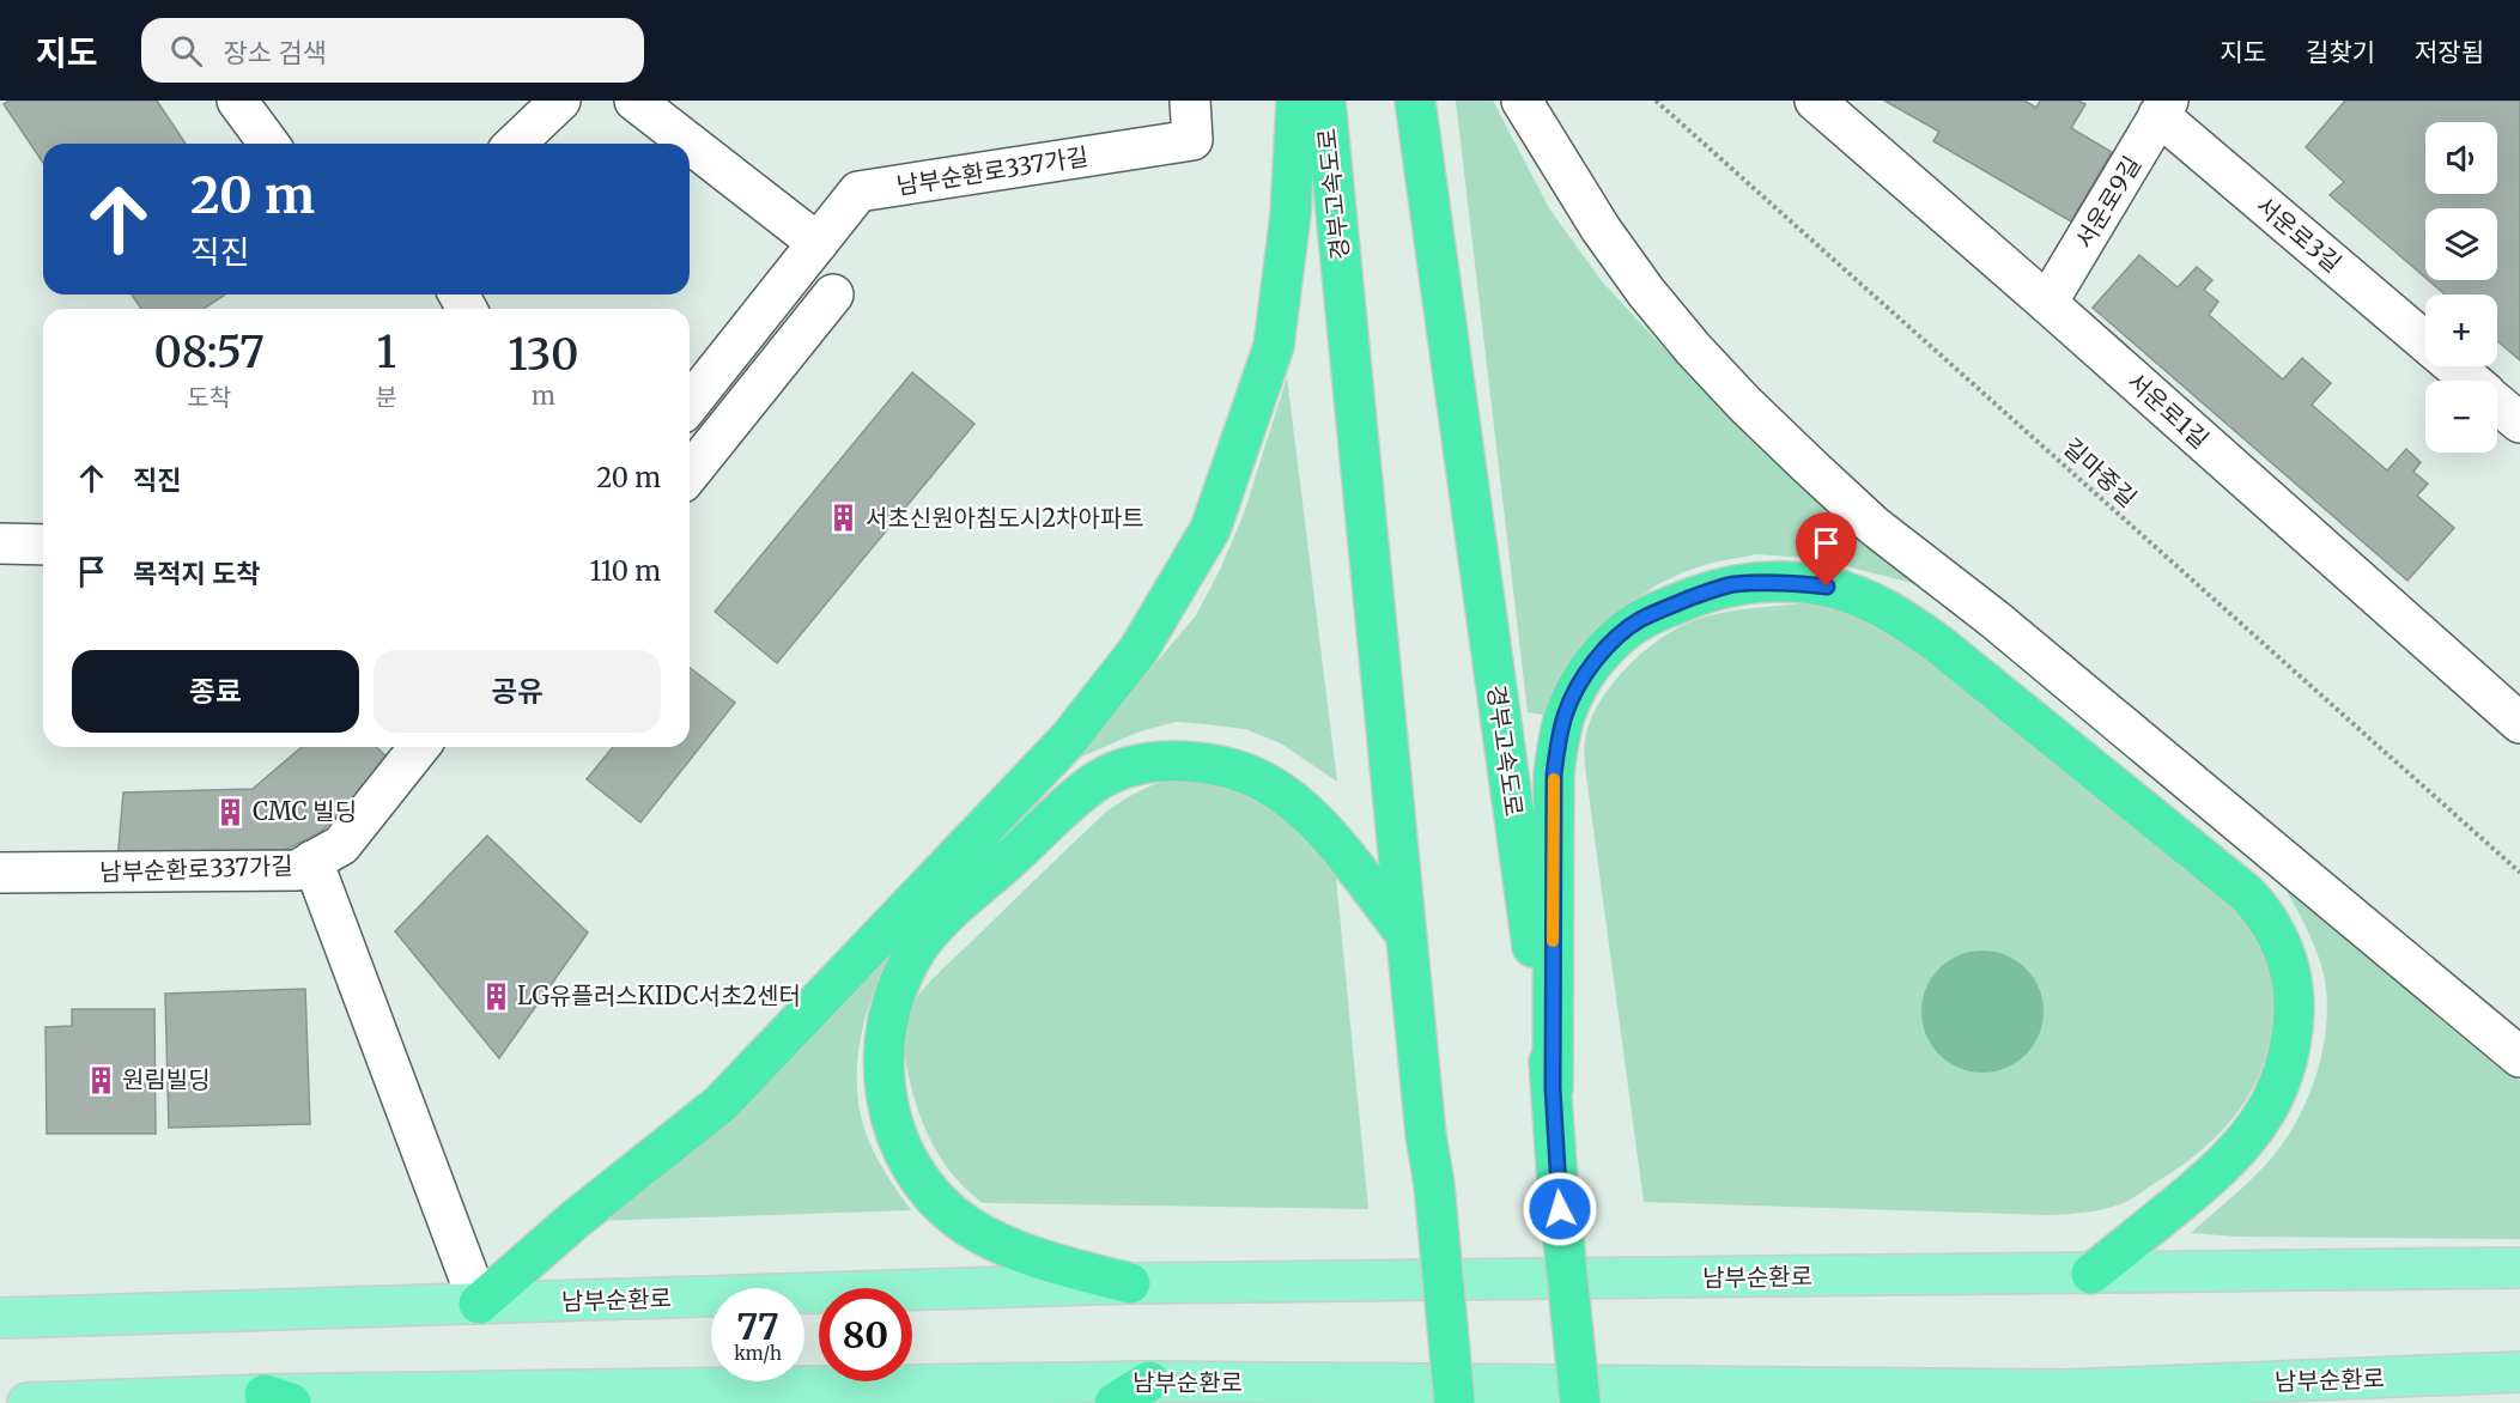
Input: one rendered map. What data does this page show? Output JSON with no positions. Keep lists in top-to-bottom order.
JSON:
{
  "streets": {
    "highway": ["경부고속도로"],
    "main road": ["남부순환로"],
    "street": [
      "남부순환로337가길",
      "서운로9길",
      "서운로3길",
      "서운로1길"
    ],
    "path": ["길마중길"]
  },
  "crossings": [
    ["서운로9길", "서운로3길"],
    ["서운로9길", "서운로1길"]
  ],
  "places": {
    "building": [
      "서초신원아침도시2차아파트",
      "CMC 빌딩",
      "LG유플러스KIDC서초2센터",
      "원림빌딩"
    ]
  },
  "page": {
    "header": "지도",
    "search": "장소 검색",
    "nav": ["지도", "길찾기", "저장됨"],
    "map_buttons": ["+", "−"],
    "turn": ["20 m", "직진"],
    "eta": [
      "08:57",
      "도착",
      "1",
      "분",
      "130",
      "m"
    ],
    "list": [
      {
        "name": "직진",
        "value": "20 m"
      },
      {
        "name": "목적지 도착",
        "value": "110 m"
      }
    ],
    "buttons": ["종료", "공유"],
    "speed": "77 km/h",
    "limit": "80"
  }
}
